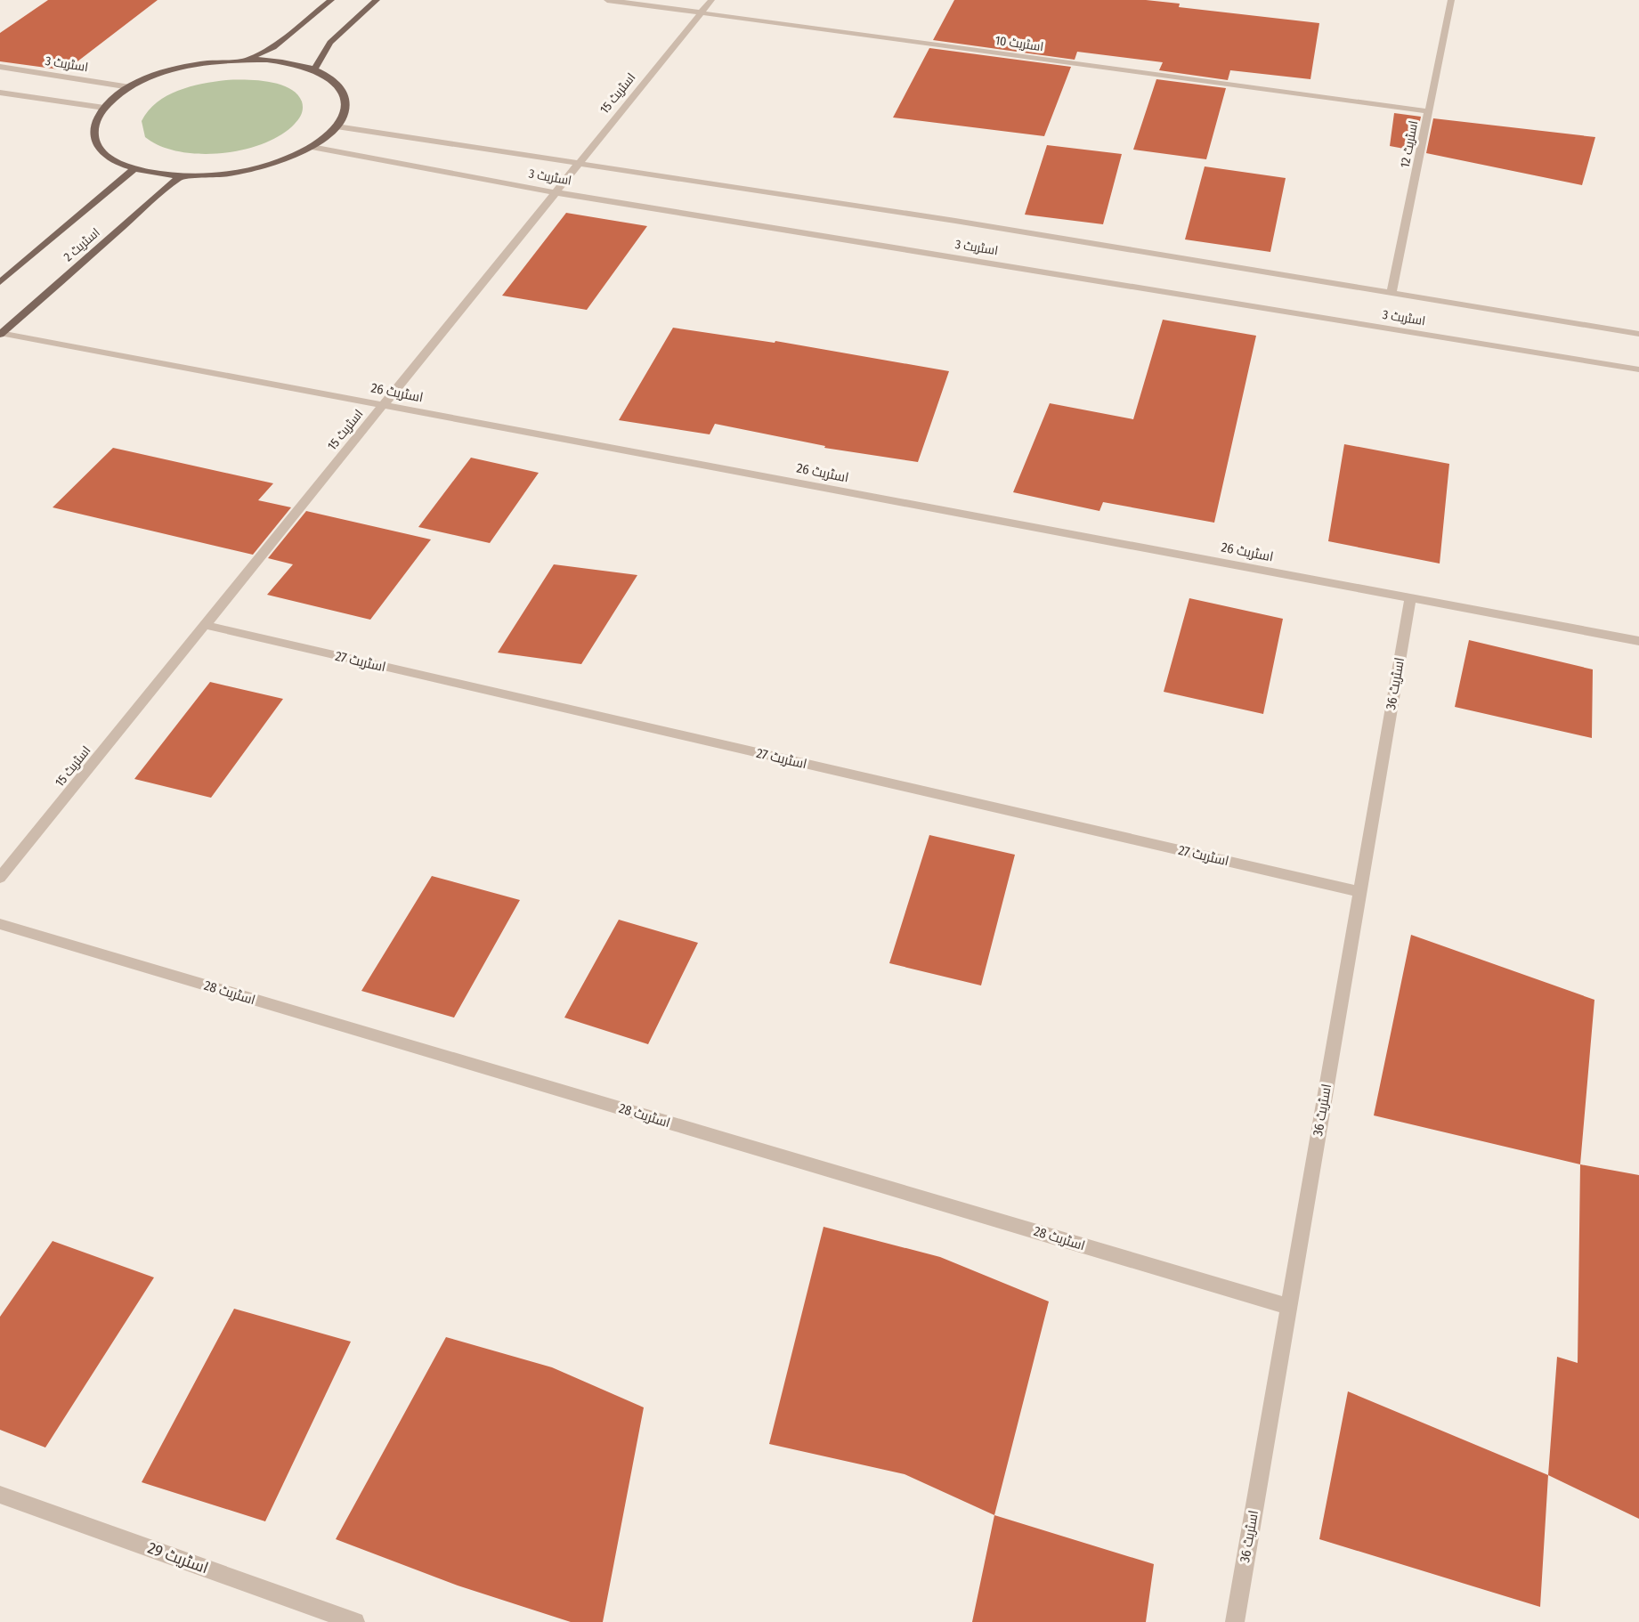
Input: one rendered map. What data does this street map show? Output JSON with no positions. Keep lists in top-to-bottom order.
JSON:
{
  "streets": {
    "main road": ["اسٹریٹ 2"],
    "street": [
      "اسٹریٹ 10",
      "اسٹریٹ 3",
      "اسٹریٹ 15",
      "اسٹریٹ 12",
      "اسٹریٹ 26",
      "اسٹریٹ 27",
      "اسٹریٹ 36",
      "اسٹریٹ 28",
      "اسٹریٹ 29"
    ]
  },
  "crossings": [
    ["اسٹریٹ 10", "اسٹریٹ 15"],
    ["اسٹریٹ 10", "اسٹریٹ 12"],
    ["اسٹریٹ 3", "اسٹریٹ 15"],
    ["اسٹریٹ 3", "اسٹریٹ 12"],
    ["اسٹریٹ 15", "اسٹریٹ 26"],
    ["اسٹریٹ 15", "اسٹریٹ 27"],
    ["اسٹریٹ 2", "اسٹریٹ 26"],
    ["اسٹریٹ 26", "اسٹریٹ 36"],
    ["اسٹریٹ 27", "اسٹریٹ 36"],
    ["اسٹریٹ 36", "اسٹریٹ 28"]
  ]
}
